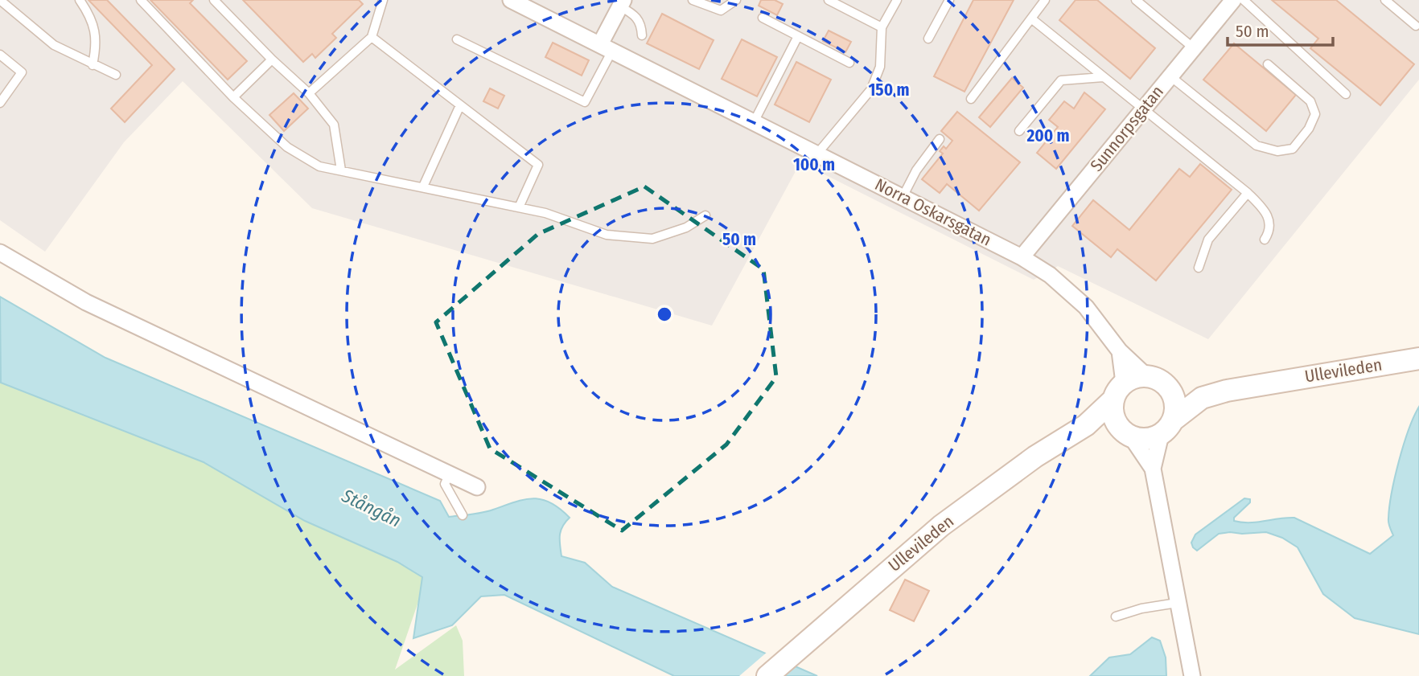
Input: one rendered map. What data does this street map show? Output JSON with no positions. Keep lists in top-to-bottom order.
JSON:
{
  "streets": {
    "main road": ["Ullevileden"],
    "street": ["Sunnorpsgatan", "Norra Oskarsgatan"]
  },
  "crossings": [
    ["Sunnorpsgatan", "Norra Oskarsgatan"],
    ["Norra Oskarsgatan", "Ullevileden"]
  ],
  "water": ["Stångån"],
  "scale_bar": "50 m",
  "rings": [
    "150 m",
    "200 m",
    "100 m",
    "50 m"
  ]
}
